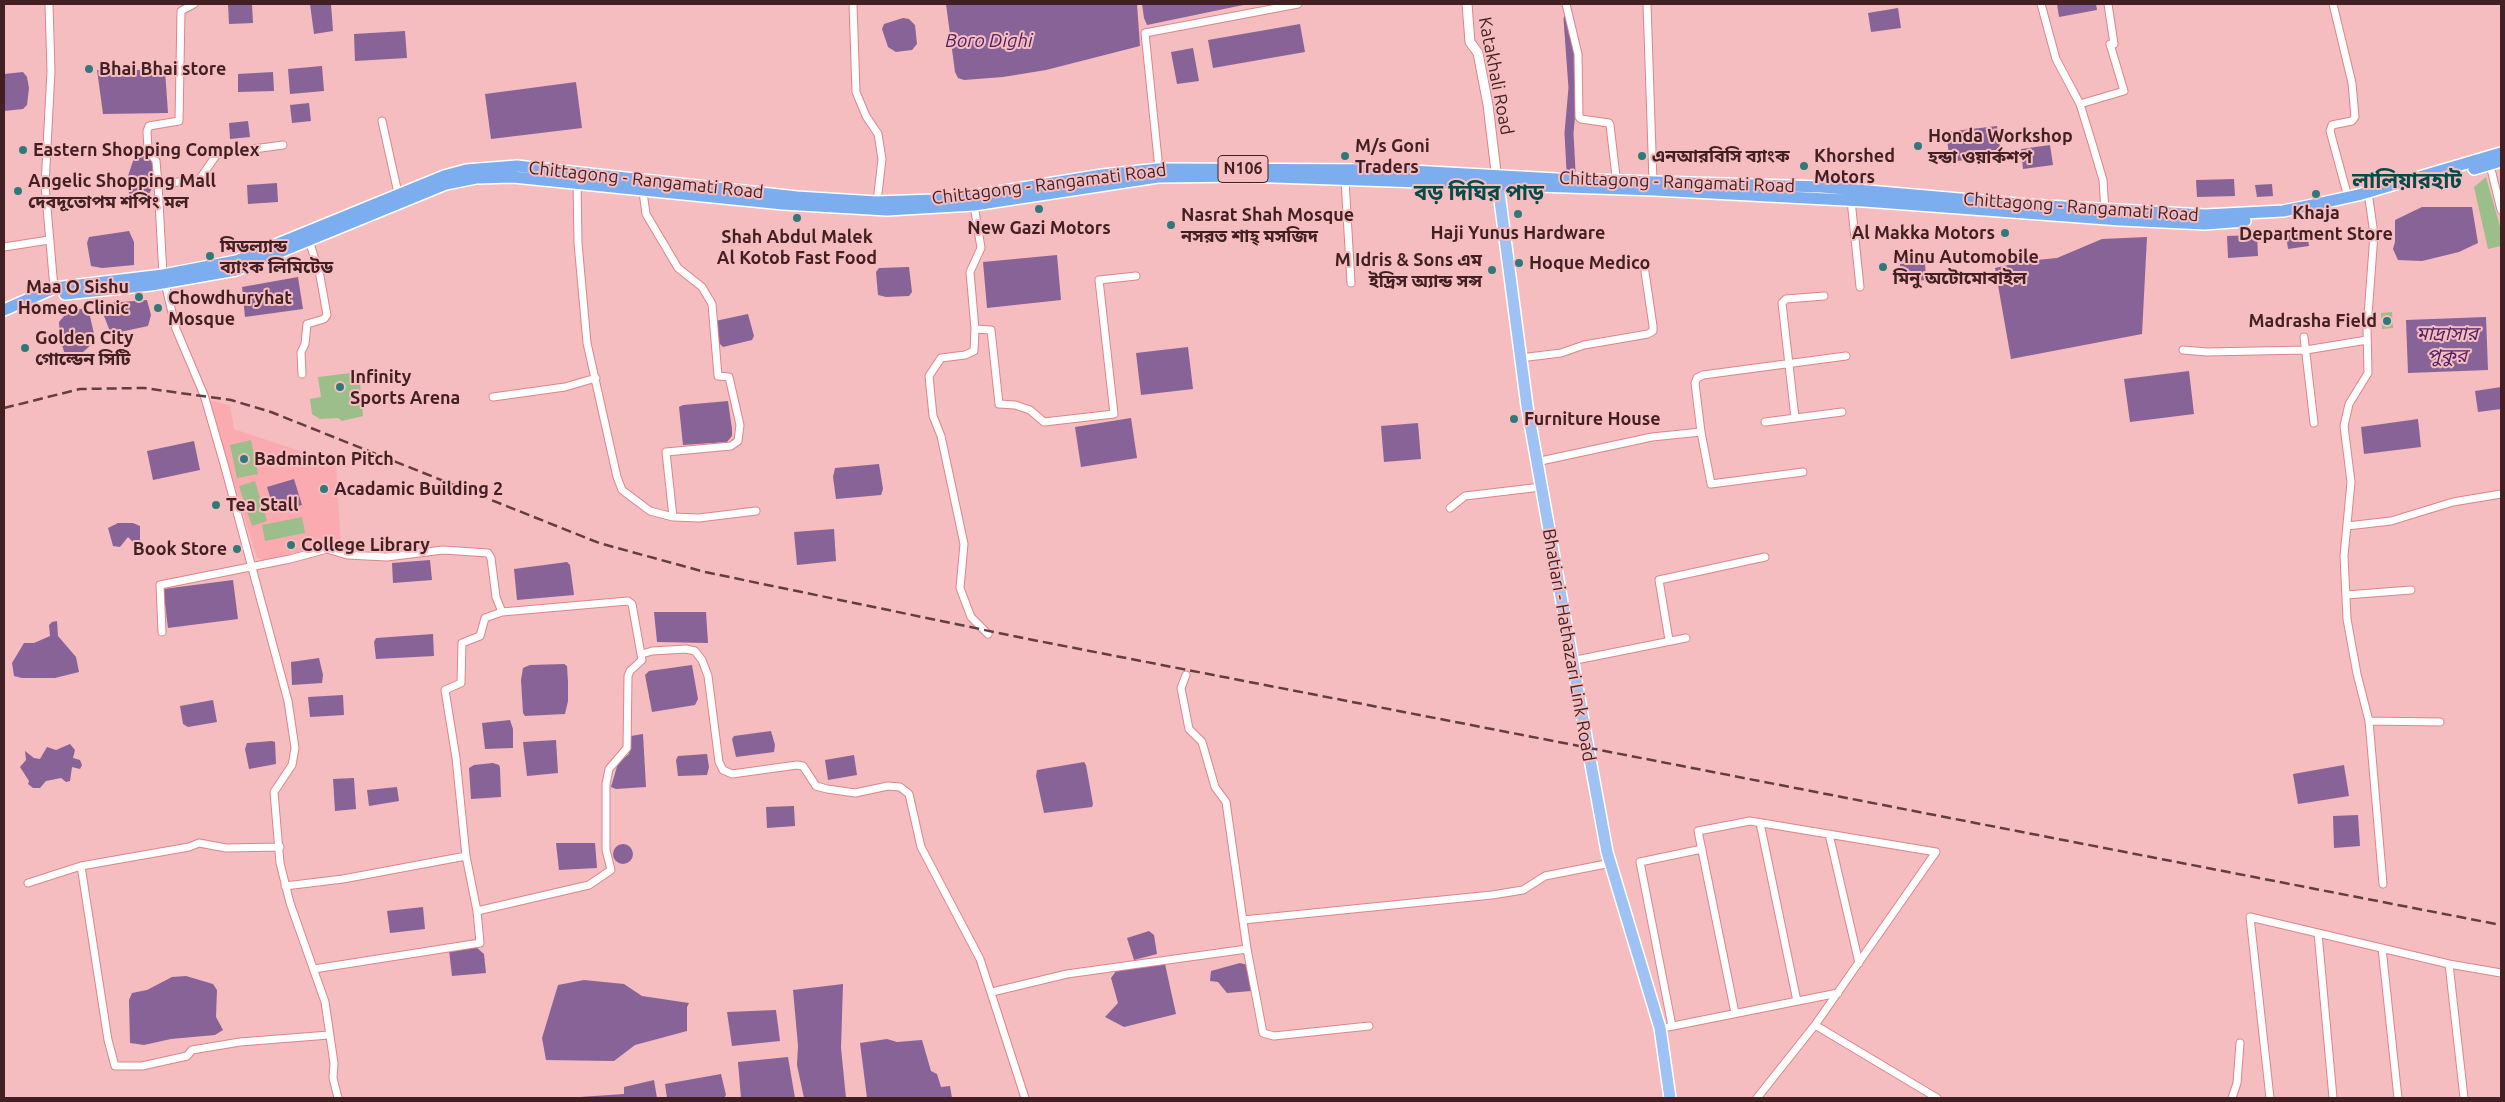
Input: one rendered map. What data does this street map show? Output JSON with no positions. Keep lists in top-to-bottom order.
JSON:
{
  "streets": {
    "highway": ["N106", "Chittagong - Rangamati Road"],
    "main road": ["Bhatiari - Hathazari Link Road"],
    "street": ["Katakhali Road"]
  },
  "crossings": [
    ["Katakhali Road", "Chittagong - Rangamati Road"],
    ["Katakhali Road", "Bhatiari - Hathazari Link Road"],
    ["Chittagong - Rangamati Road", "Bhatiari - Hathazari Link Road"]
  ],
  "districts": ["লালিয়ারহাট", "বড় দিঘির পাড়"],
  "water": ["Boro Dighi", "মাদ্রাসার পুকুর"],
  "places": [
    "Bhai Bhai store",
    "Honda Workshop হন্ডা ওয়ার্কশপ",
    "Eastern Shopping Complex",
    "M/s Goni Traders",
    "এনআরবিসি ব্যাংক",
    "Khorshed Motors",
    "Angelic Shopping Mall দেবদূতোপম শপিং মল",
    "Khaja Department Store",
    "New Gazi Motors",
    "Haji Yunus Hardware",
    "Shah Abdul Malek Al Kotob Fast Food",
    "Nasrat Shah Mosque নসরত শাহ্‌ মসজিদ",
    "Al Makka Motors",
    "মিডল্যান্ড ব্যাংক লিমিটেড",
    "Hoque Medico",
    "Minu Automobile মিনু অটোমোবাইল",
    "M Idris & Sons এম ইদ্রিস অ্যান্ড সন্স",
    "Maa O Sishu Homeo Clinic",
    "Chowdhuryhat Mosque",
    "Madrasha Field",
    "Golden City গোল্ডেন সিটি",
    "Infinity Sports Arena",
    "Furniture House",
    "Badminton Pitch",
    "Acadamic Building 2",
    "Tea Stall",
    "College Library",
    "Book Store"
  ]
}
